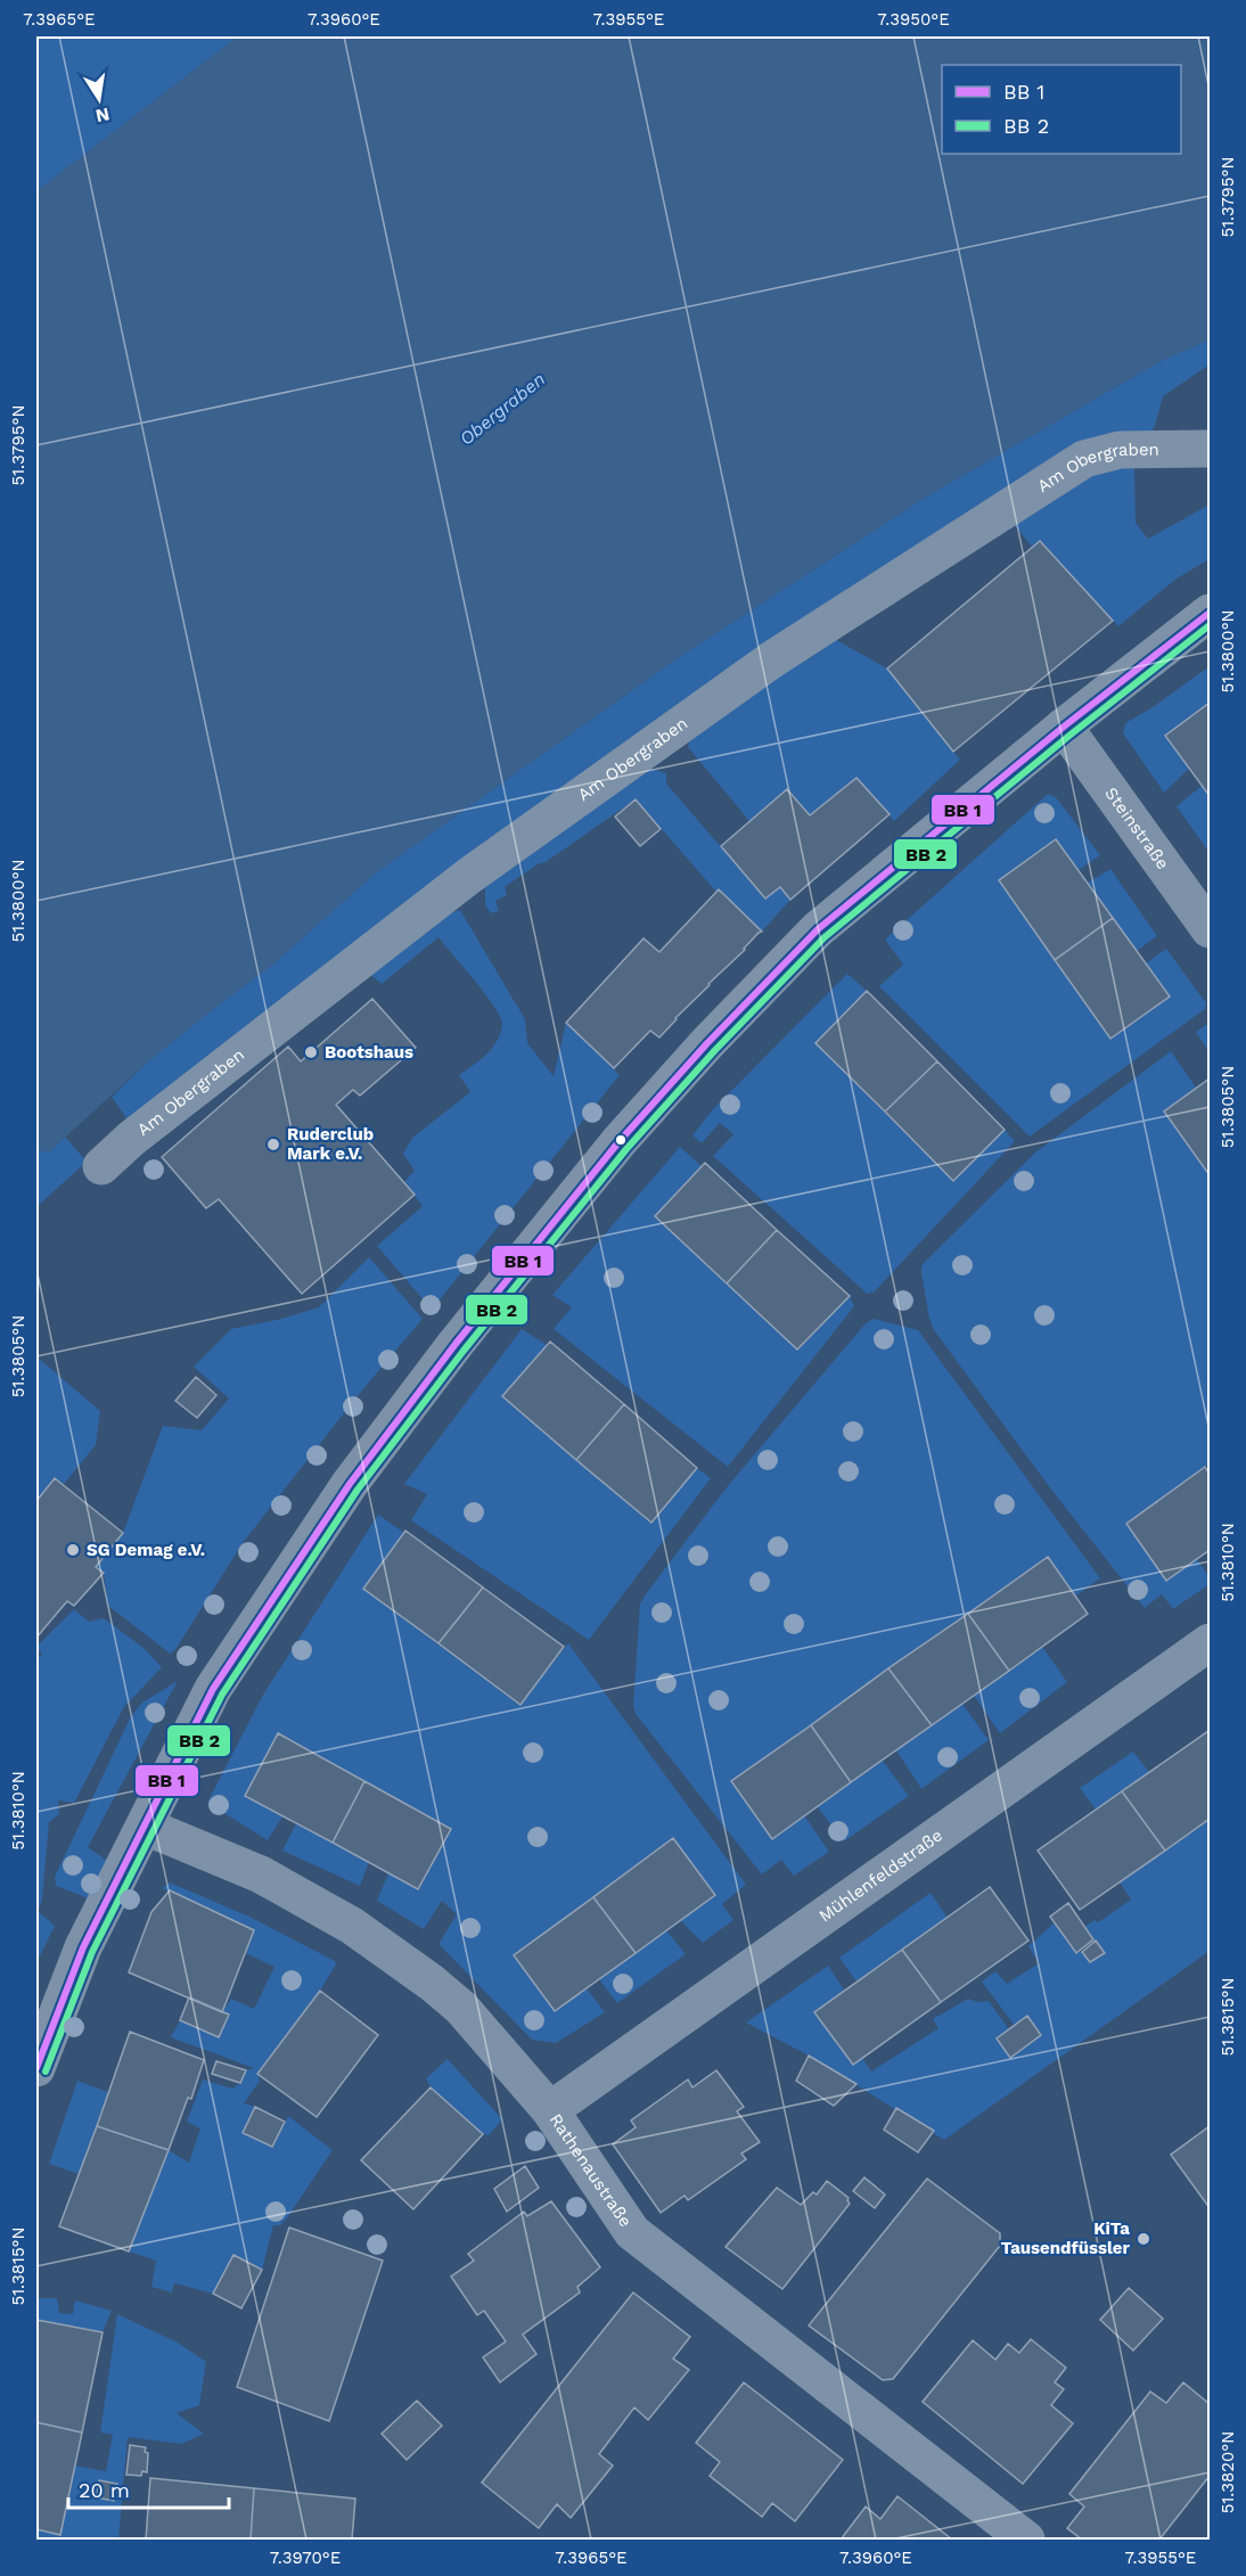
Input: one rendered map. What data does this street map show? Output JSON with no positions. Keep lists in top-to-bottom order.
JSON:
{
  "streets": {
    "street": [
      "Am Obergraben",
      "Steinstraße",
      "Mühlenfeldstraße",
      "Rathenaustraße"
    ]
  },
  "crossings": [
    ["Mühlenfeldstraße", "Rathenaustraße"]
  ],
  "water": ["Obergraben"],
  "places": [
    "Bootshaus",
    "Ruderclub Mark e.V.",
    "SG Demag e.V.",
    "KiTa Tausendfüssler"
  ],
  "legend": ["BB 1", "BB 2"],
  "scale_bar": "20 m",
  "north": "bottom",
  "coordinates": [
    "7.3965°E",
    "7.3960°E",
    "7.3955°E",
    "7.3950°E",
    "51.3795°N",
    "51.3800°N",
    "51.3805°N",
    "51.3810°N",
    "51.3815°N",
    "51.3820°N",
    "7.3970°E"
  ]
}
